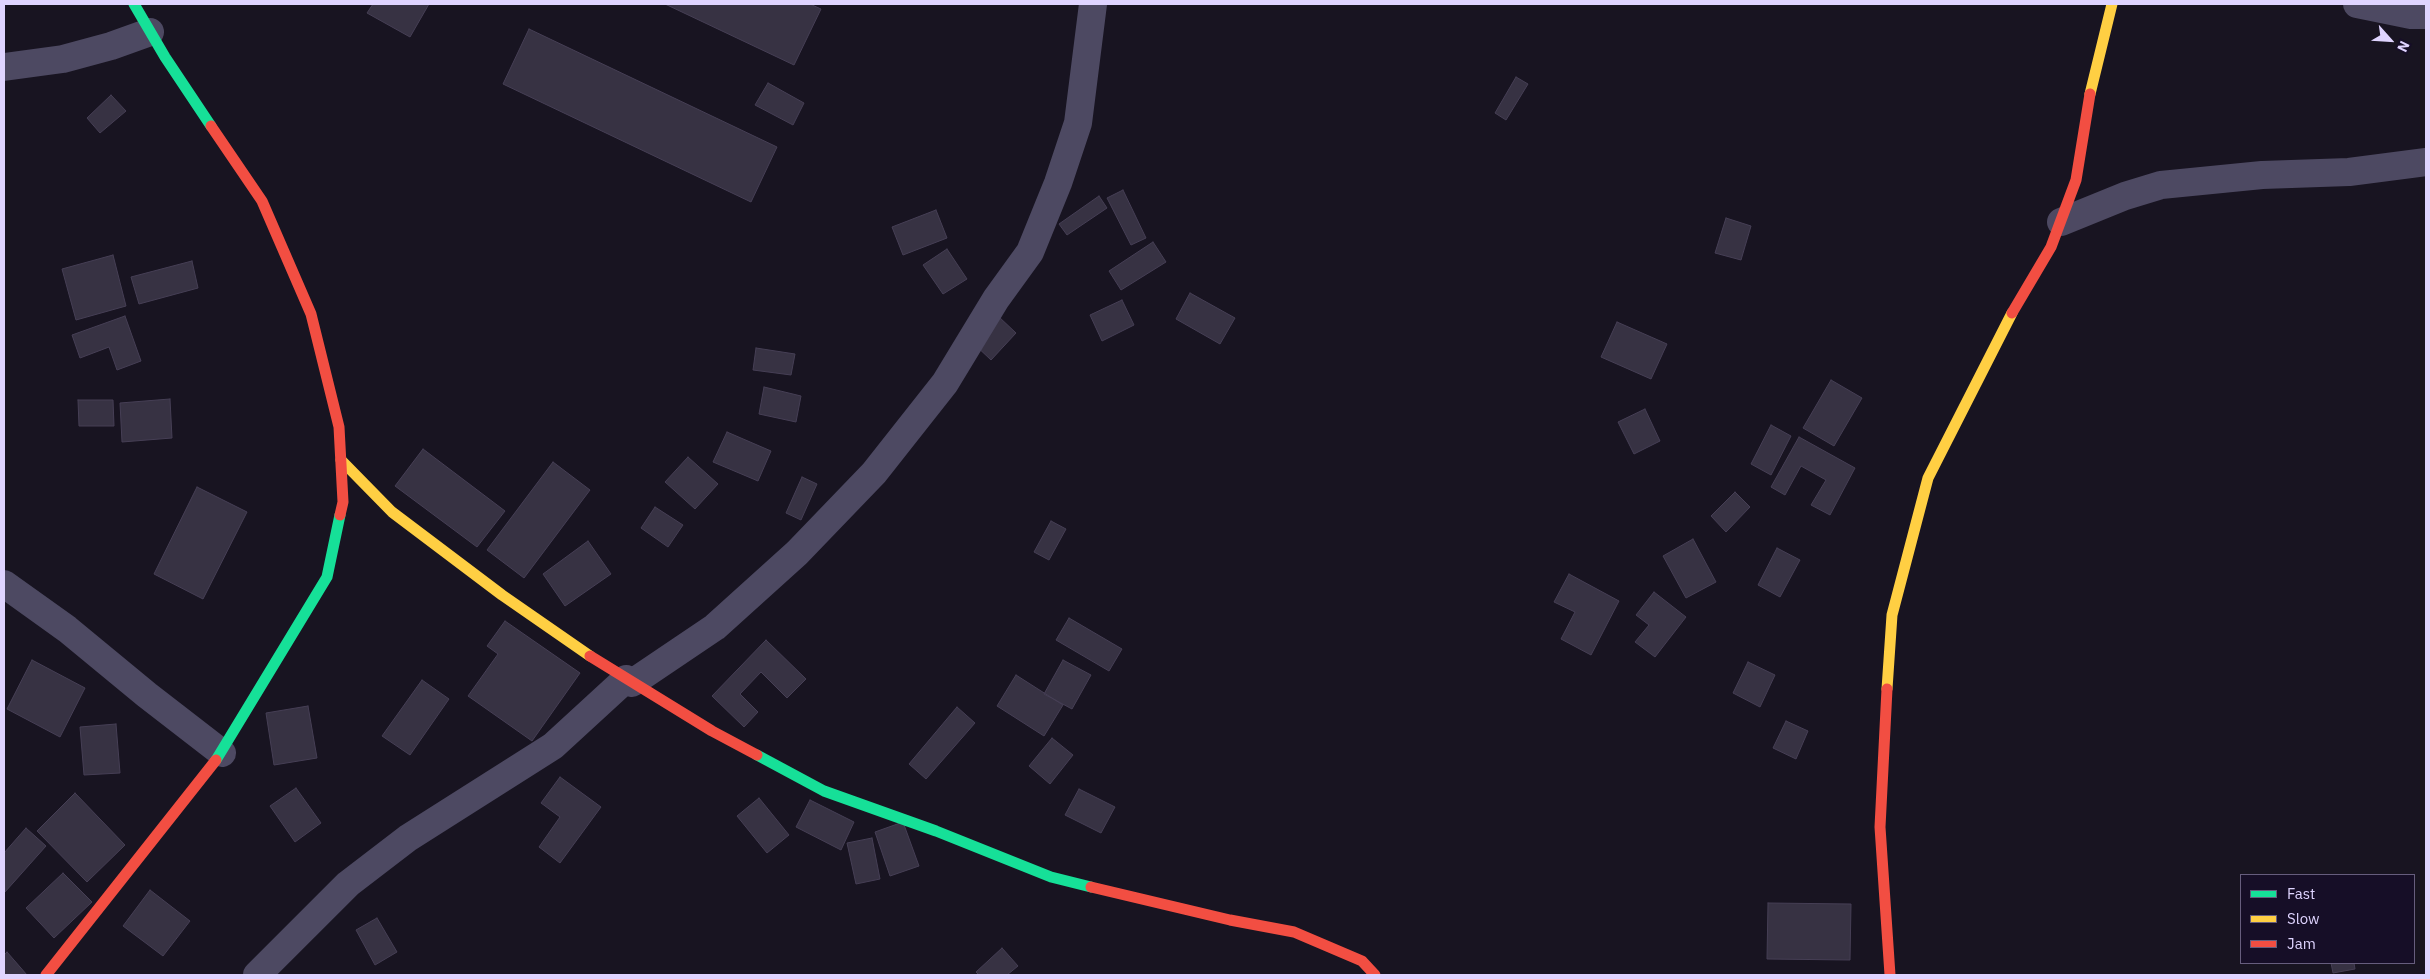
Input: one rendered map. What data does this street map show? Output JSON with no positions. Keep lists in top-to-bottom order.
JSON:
{
  "legend": ["Fast", "Slow", "Jam"],
  "north": "bottom right"
}
